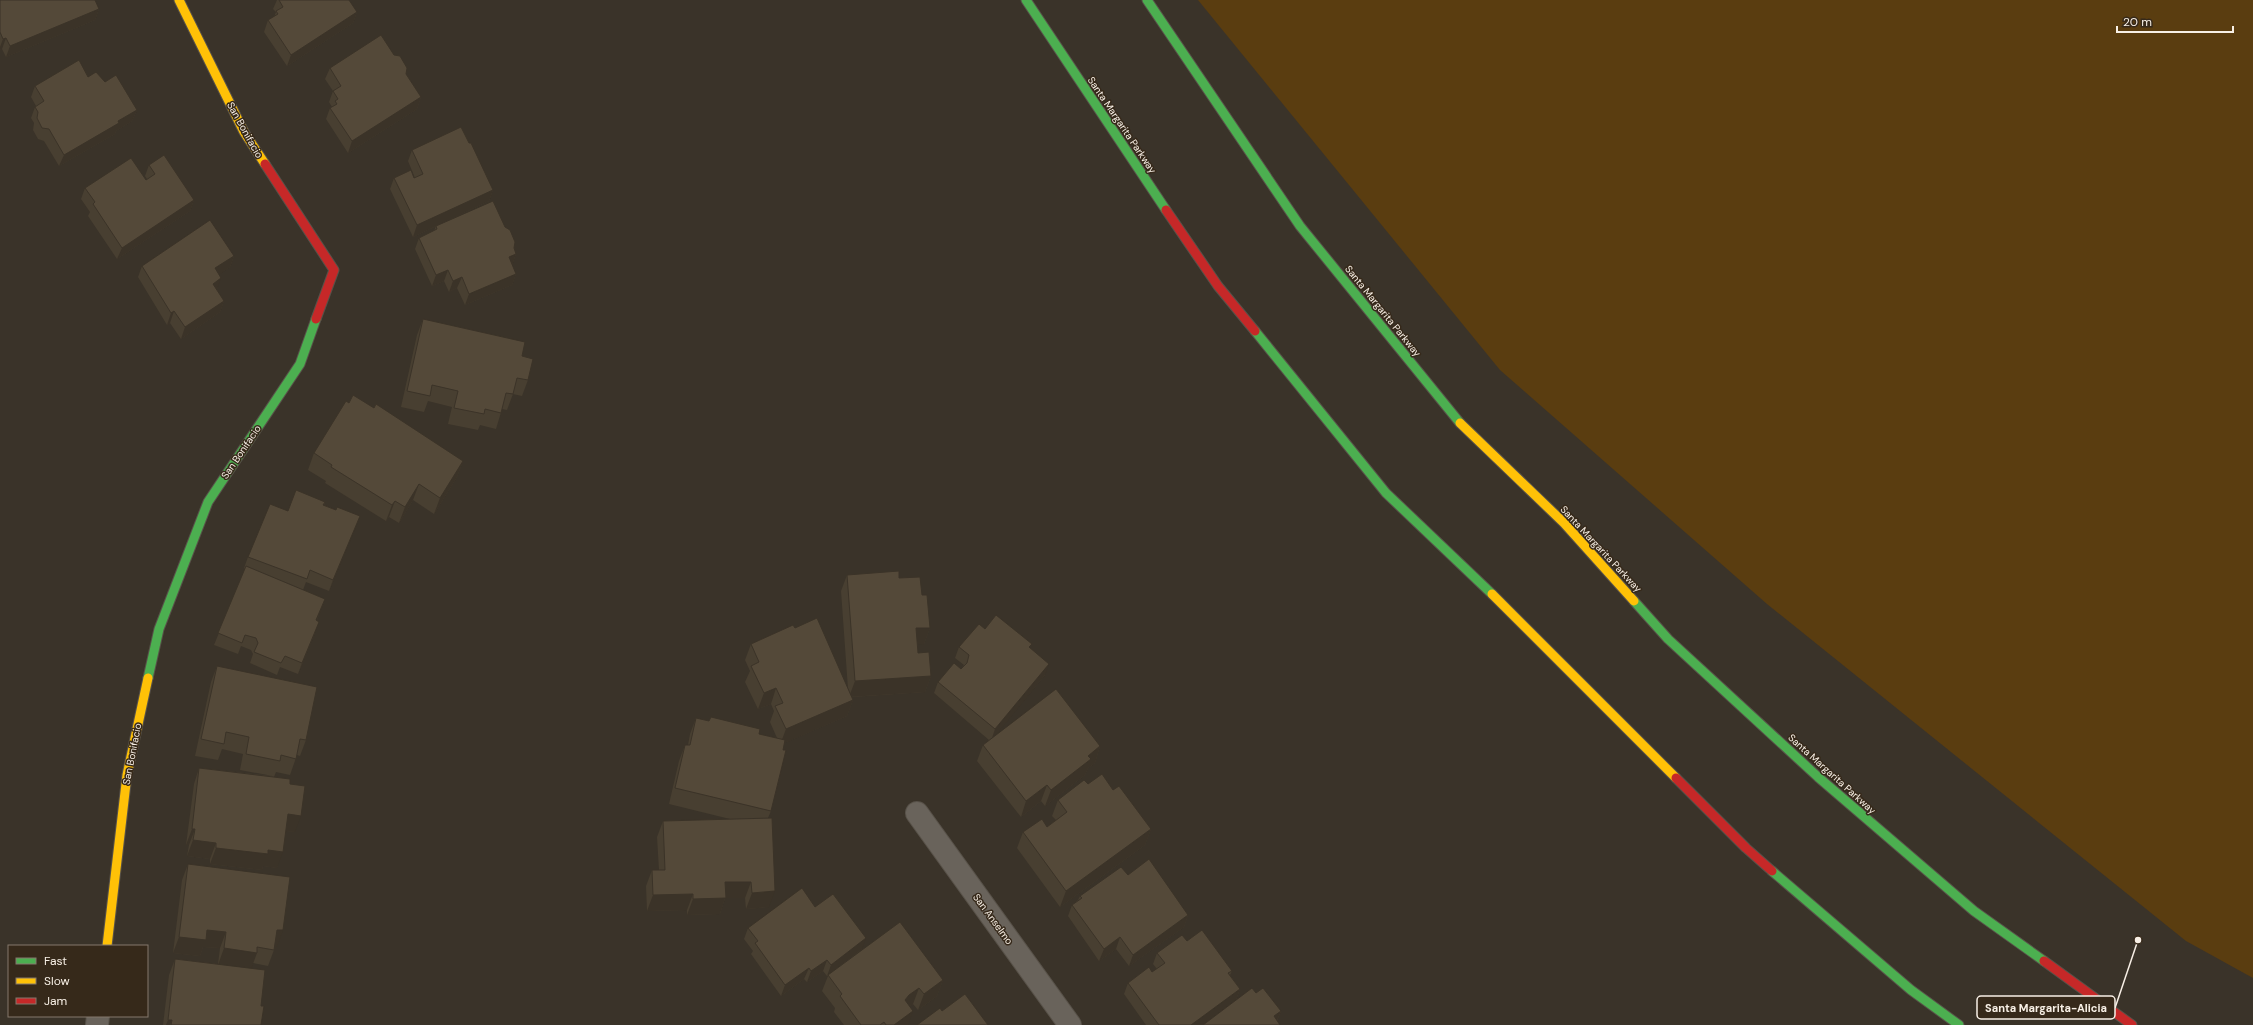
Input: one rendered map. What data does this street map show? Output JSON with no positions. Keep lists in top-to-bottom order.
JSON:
{
  "streets": {
    "main road": ["Santa Margarita Parkway", "San Bonifacio"],
    "street": ["San Anselmo"]
  },
  "places": ["Santa Margarita-Alicia"],
  "legend": ["Fast", "Slow", "Jam"],
  "scale_bar": "20 m"
}
